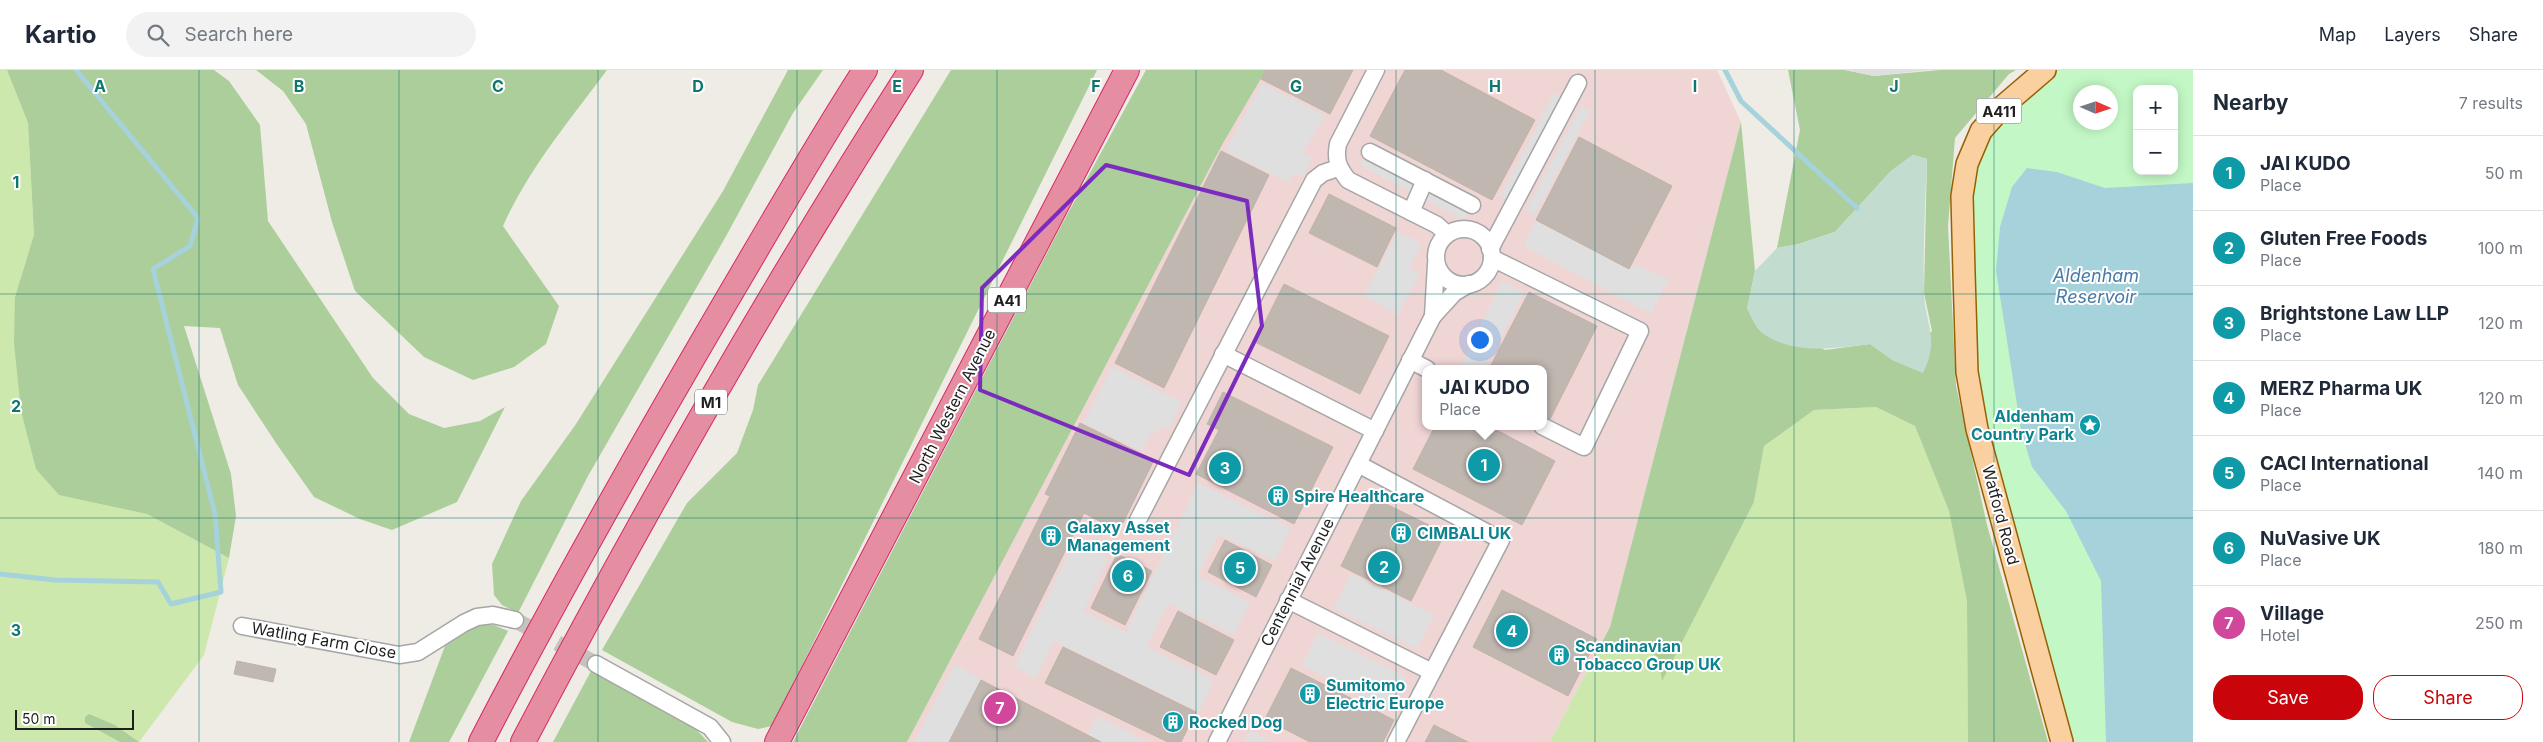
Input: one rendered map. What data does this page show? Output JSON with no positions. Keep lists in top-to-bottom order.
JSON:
{
  "streets": {
    "highway": ["A41", "M1", "North Western Avenue"],
    "main road": ["A411", "Watford Road"],
    "street": ["Centennial Avenue", "Watling Farm Close"]
  },
  "water": ["Aldenham Reservoir"],
  "places": {
    "place": ["Aldenham Country Park"],
    "building": [
      "Spire Healthcare",
      "CIMBALI UK",
      "Galaxy Asset Management",
      "Scandinavian Tobacco Group UK",
      "Sumitomo Electric Europe",
      "Rocked Dog"
    ]
  },
  "scale_bar": "50 m",
  "north": "right",
  "page": {
    "header": "Kartio",
    "search": "Search here",
    "nav": ["Map", "Layers", "Share"],
    "heading": ["Nearby", "7 results"],
    "map_buttons": ["+", "−"],
    "list": [
      {
        "mark": "1",
        "name": "JAI KUDO",
        "note": "Place",
        "value": "50 m"
      },
      {
        "mark": "2",
        "name": "Gluten Free Foods",
        "note": "Place",
        "value": "100 m"
      },
      {
        "mark": "3",
        "name": "Brightstone Law LLP",
        "note": "Place",
        "value": "120 m"
      },
      {
        "mark": "4",
        "name": "MERZ Pharma UK",
        "note": "Place",
        "value": "120 m"
      },
      {
        "mark": "5",
        "name": "CACI International",
        "note": "Place",
        "value": "140 m"
      },
      {
        "mark": "6",
        "name": "NuVasive UK",
        "note": "Place",
        "value": "180 m"
      },
      {
        "mark": "7",
        "name": "Village",
        "note": "Hotel",
        "value": "250 m"
      }
    ],
    "popup": ["JAI KUDO", "Place"],
    "pins": [
      "1",
      "3",
      "2",
      "5",
      "6",
      "4",
      "7"
    ],
    "buttons": ["Save", "Share"],
    "scale": "50 m"
  },
  "grid": {
    "columns": [
      "A",
      "B",
      "C",
      "D",
      "E",
      "F",
      "G",
      "H",
      "I",
      "J"
    ],
    "rows": ["1", "2", "3"]
  }
}
